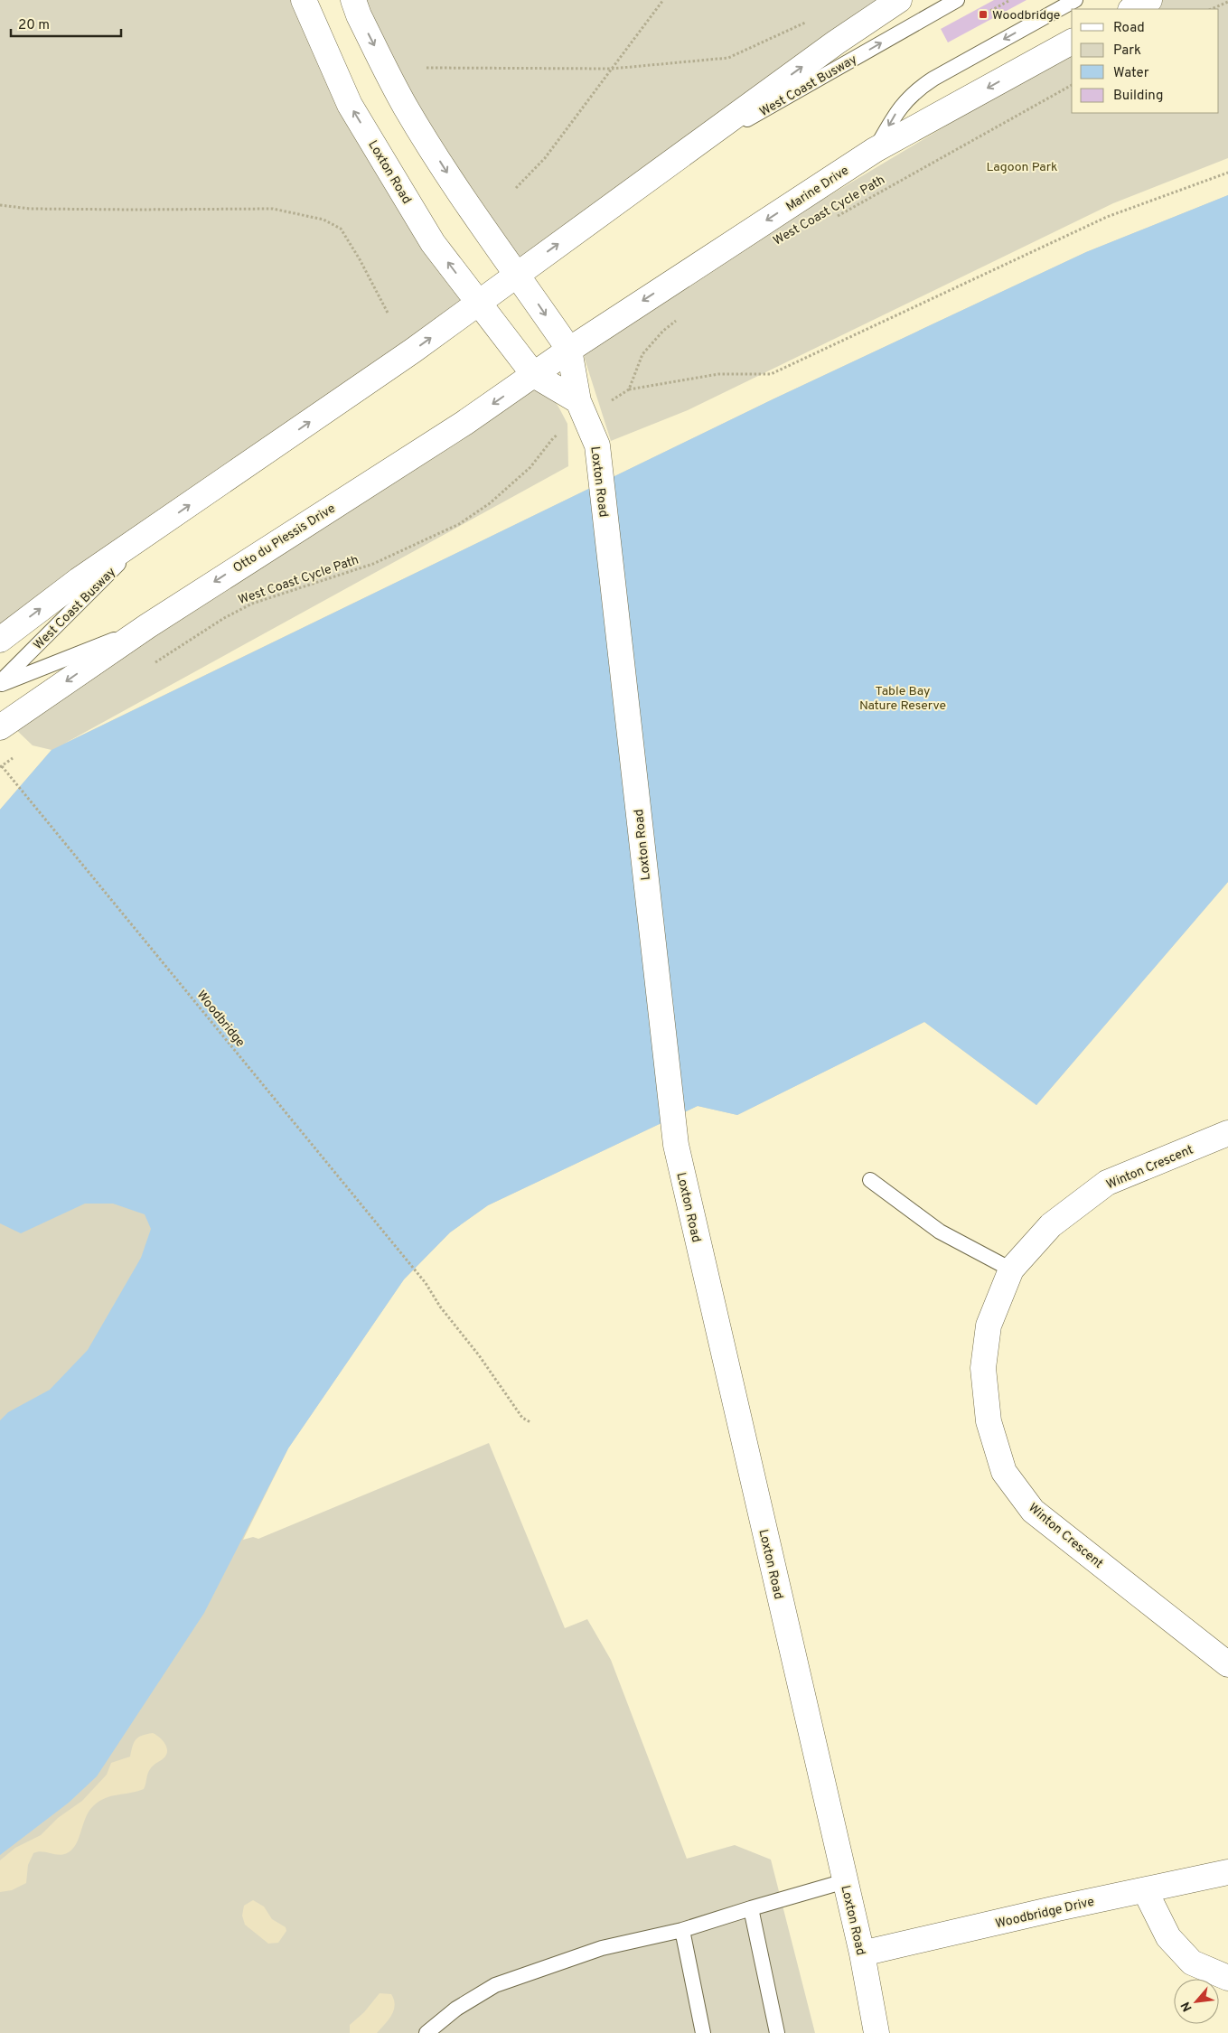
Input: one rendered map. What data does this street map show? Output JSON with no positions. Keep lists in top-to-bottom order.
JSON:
{
  "streets": {
    "street": [
      "Loxton Road",
      "Marine Drive",
      "Otto du Plessis Drive",
      "Winton Crescent",
      "Woodbridge Drive"
    ],
    "lane": ["West Coast Busway"],
    "path": ["West Coast Cycle Path", "Woodbridge"]
  },
  "crossings": [
    ["West Coast Busway", "Otto du Plessis Drive"],
    ["Loxton Road", "Marine Drive"],
    ["Loxton Road", "Otto du Plessis Drive"],
    ["Loxton Road", "Woodbridge Drive"],
    ["Marine Drive", "Otto du Plessis Drive"]
  ],
  "parks": ["Lagoon Park", "Table Bay Nature Reserve"],
  "places": {
    "transit": ["Woodbridge"]
  },
  "legend": [
    "Road",
    "Park",
    "Water",
    "Building"
  ],
  "scale_bar": "20 m",
  "north": "bottom left"
}
